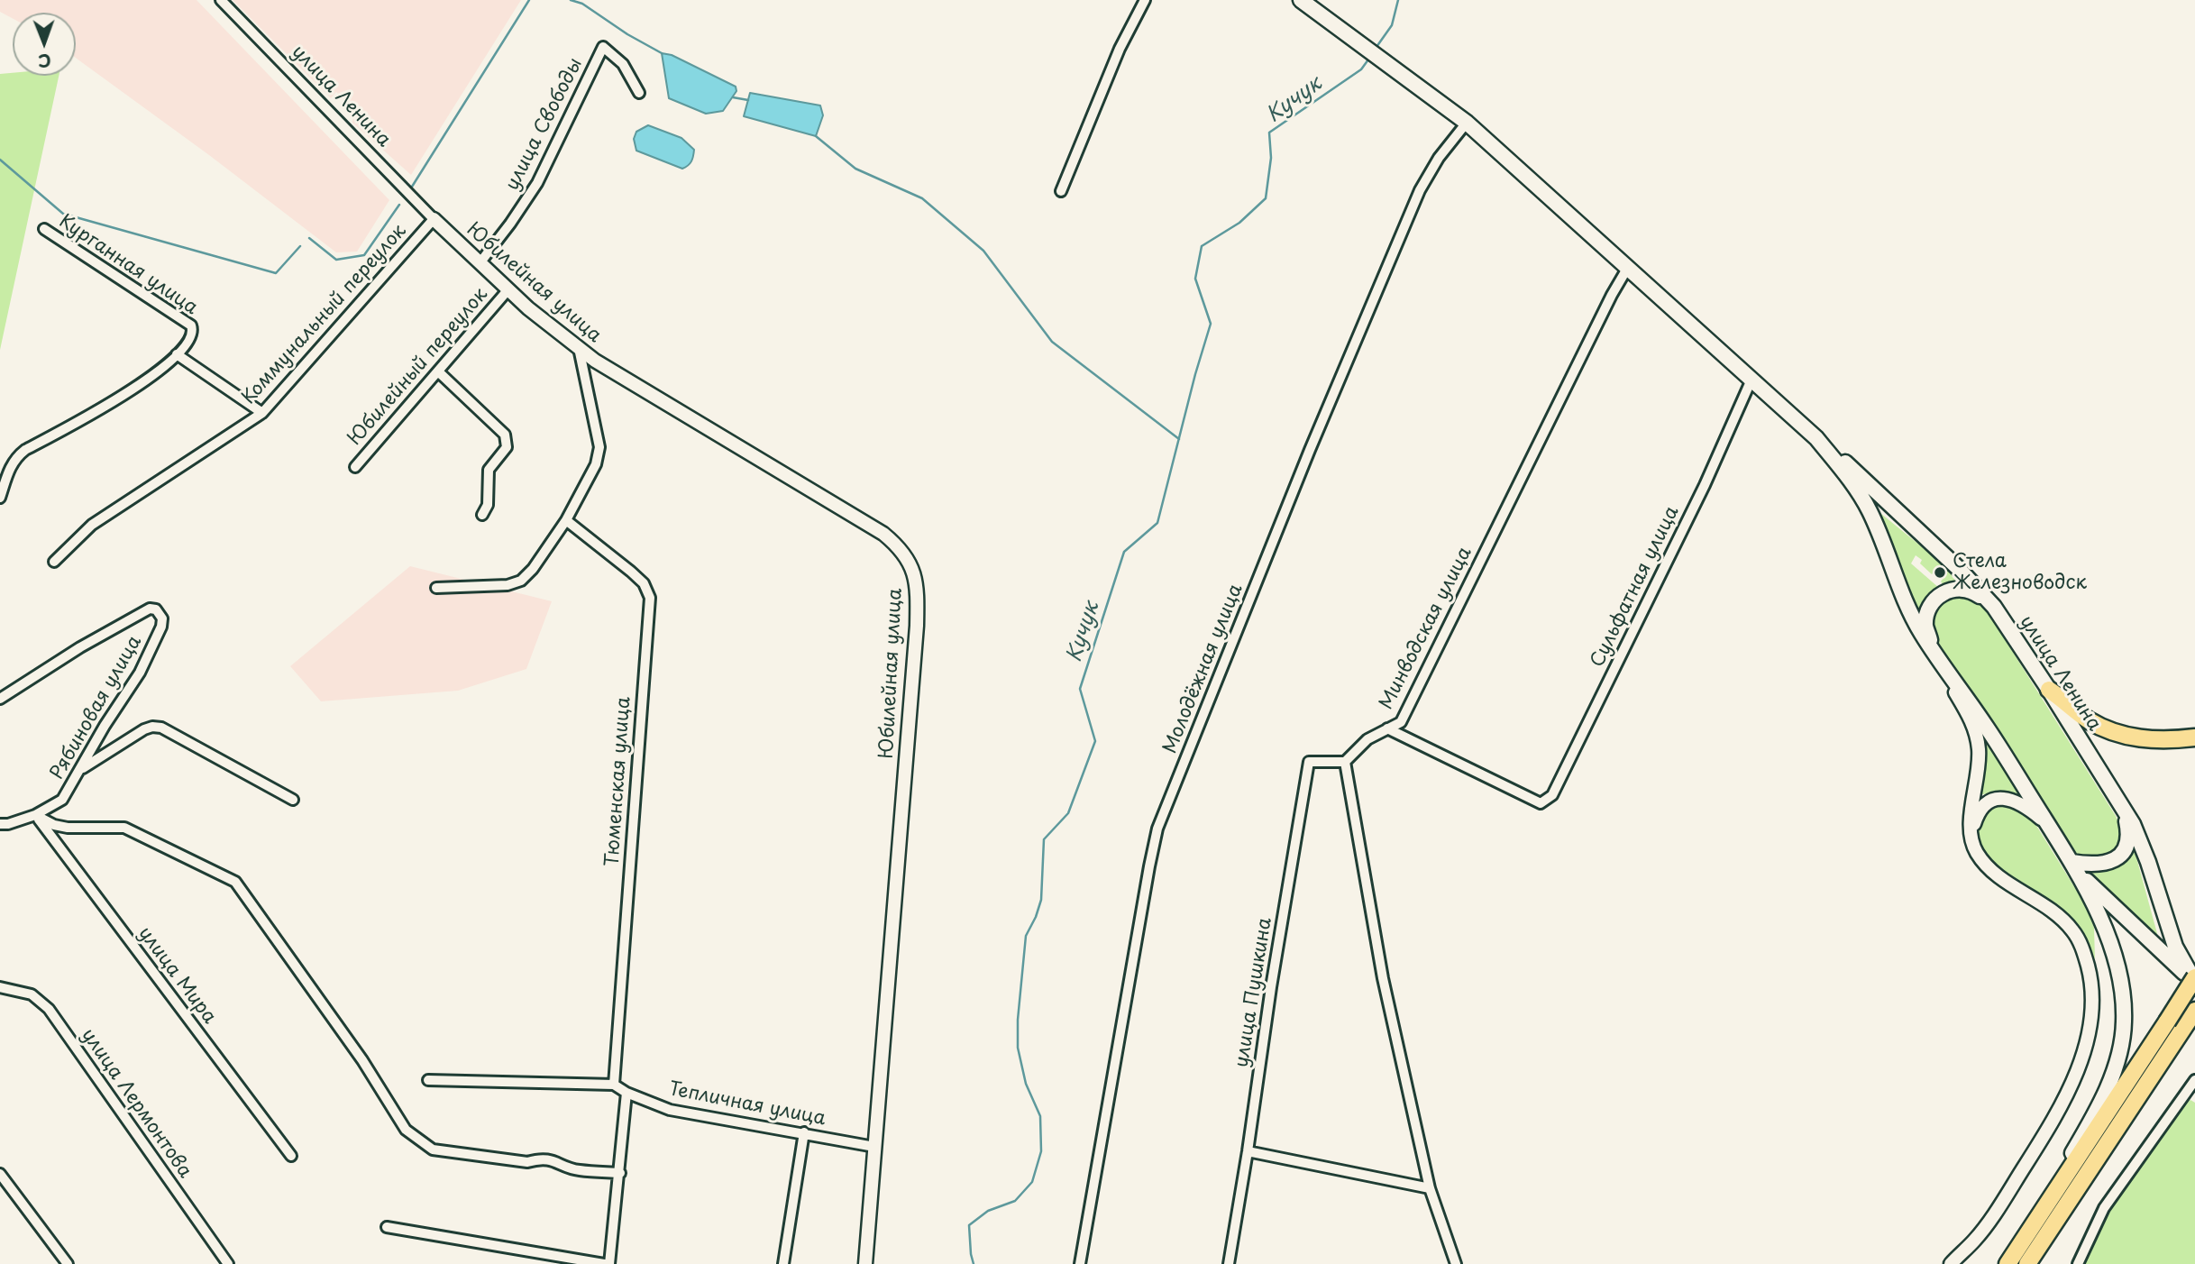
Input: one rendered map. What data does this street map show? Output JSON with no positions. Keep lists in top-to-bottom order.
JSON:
{
  "streets": {
    "main road": ["улица Ленина"],
    "street": [
      "улица Свободы",
      "Курганная улица",
      "Юбилейная улица",
      "Коммунальный переулок",
      "Юбилейный переулок",
      "Сульфатная улица",
      "Минводская улица",
      "Молодёжная улица",
      "Рябиновая улица",
      "Тюменская улица",
      "улица Мира",
      "улица Пушкина",
      "улица Лермонтова",
      "Тепличная улица"
    ]
  },
  "crossings": [
    ["улица Ленина", "Юбилейная улица"],
    ["улица Ленина", "Коммунальный переулок"],
    ["улица Свободы", "Юбилейная улица"],
    ["Юбилейная улица", "Коммунальный переулок"],
    ["Юбилейная улица", "Юбилейный переулок"],
    ["Юбилейная улица", "Тепличная улица"],
    ["Сульфатная улица", "Минводская улица"],
    ["Минводская улица", "улица Пушкина"],
    ["Рябиновая улица", "улица Мира"],
    ["Тюменская улица", "Тепличная улица"]
  ],
  "water": ["Кучук"],
  "places": ["Стела Железноводск"],
  "north": "bottom"
}
